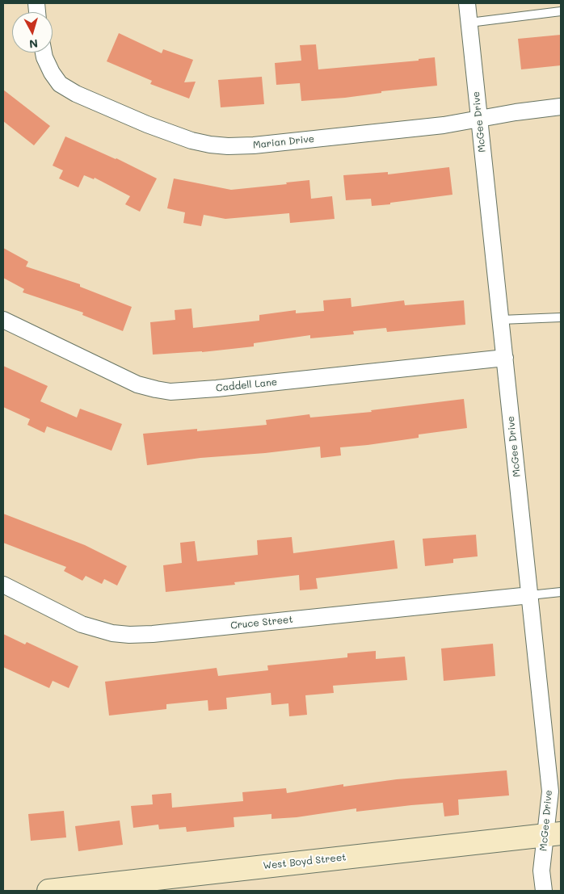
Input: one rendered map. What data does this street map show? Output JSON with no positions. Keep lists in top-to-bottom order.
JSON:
{
  "streets": {
    "street": [
      "McGee Drive",
      "Marian Drive",
      "Caddell Lane",
      "Cruce Street",
      "West Boyd Street"
    ]
  },
  "crossings": [
    ["McGee Drive", "Marian Drive"],
    ["McGee Drive", "Caddell Lane"],
    ["McGee Drive", "Cruce Street"],
    ["McGee Drive", "West Boyd Street"]
  ],
  "north": "bottom"
}
